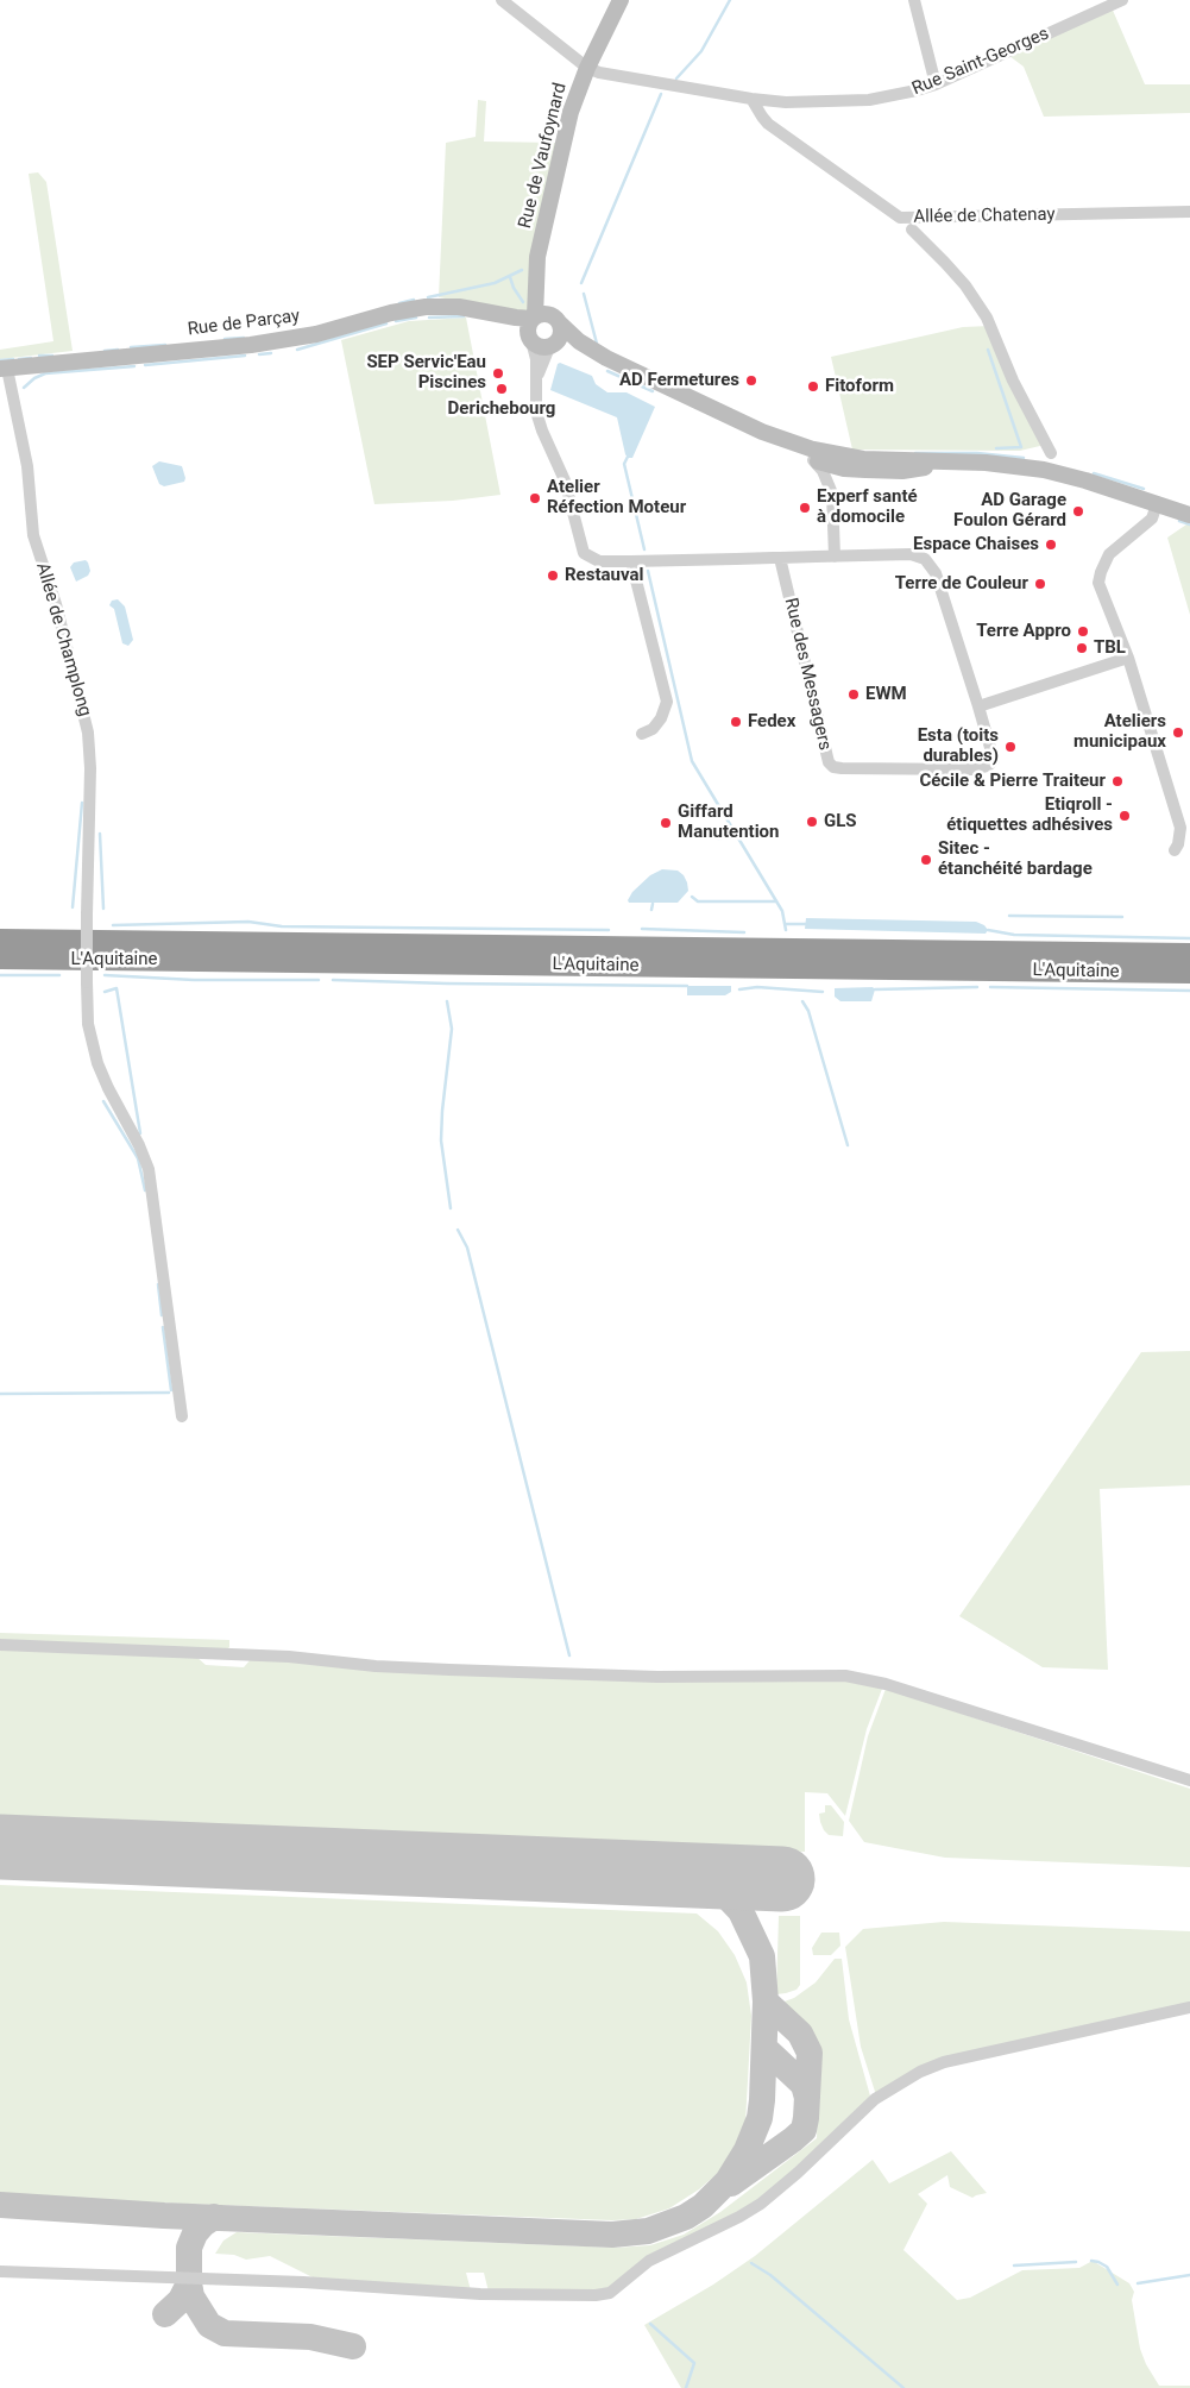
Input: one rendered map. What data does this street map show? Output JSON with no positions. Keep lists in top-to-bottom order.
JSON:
{
  "streets": {
    "highway": ["L'Aquitaine"],
    "street": [
      "Rue Saint-Georges",
      "Rue de Vaufoynard",
      "Allée de Chatenay",
      "Rue de Parçay",
      "Allée de Champlong",
      "Rue des Messagers"
    ]
  },
  "crossings": [
    ["Rue Saint-Georges", "Rue de Vaufoynard"],
    ["Rue Saint-Georges", "Allée de Chatenay"],
    ["Rue de Vaufoynard", "Rue de Parçay"],
    ["Rue de Parçay", "Allée de Champlong"]
  ],
  "places": [
    "SEP Servic'Eau Piscines",
    "AD Fermetures",
    "Fitoform",
    "Derichebourg",
    "Atelier Réfection Moteur",
    "Experf santé à domocile",
    "AD Garage Foulon Gérard",
    "Espace Chaises",
    "Restauval",
    "Terre de Couleur",
    "Terre Appro",
    "TBL",
    "EWM",
    "Fedex",
    "Ateliers municipaux",
    "Esta (toits durables)",
    "Cécile & Pierre Traiteur",
    "Etiqroll - étiquettes adhésives",
    "GLS",
    "Giffard Manutention",
    "Sitec - étanchéité bardage"
  ]
}
